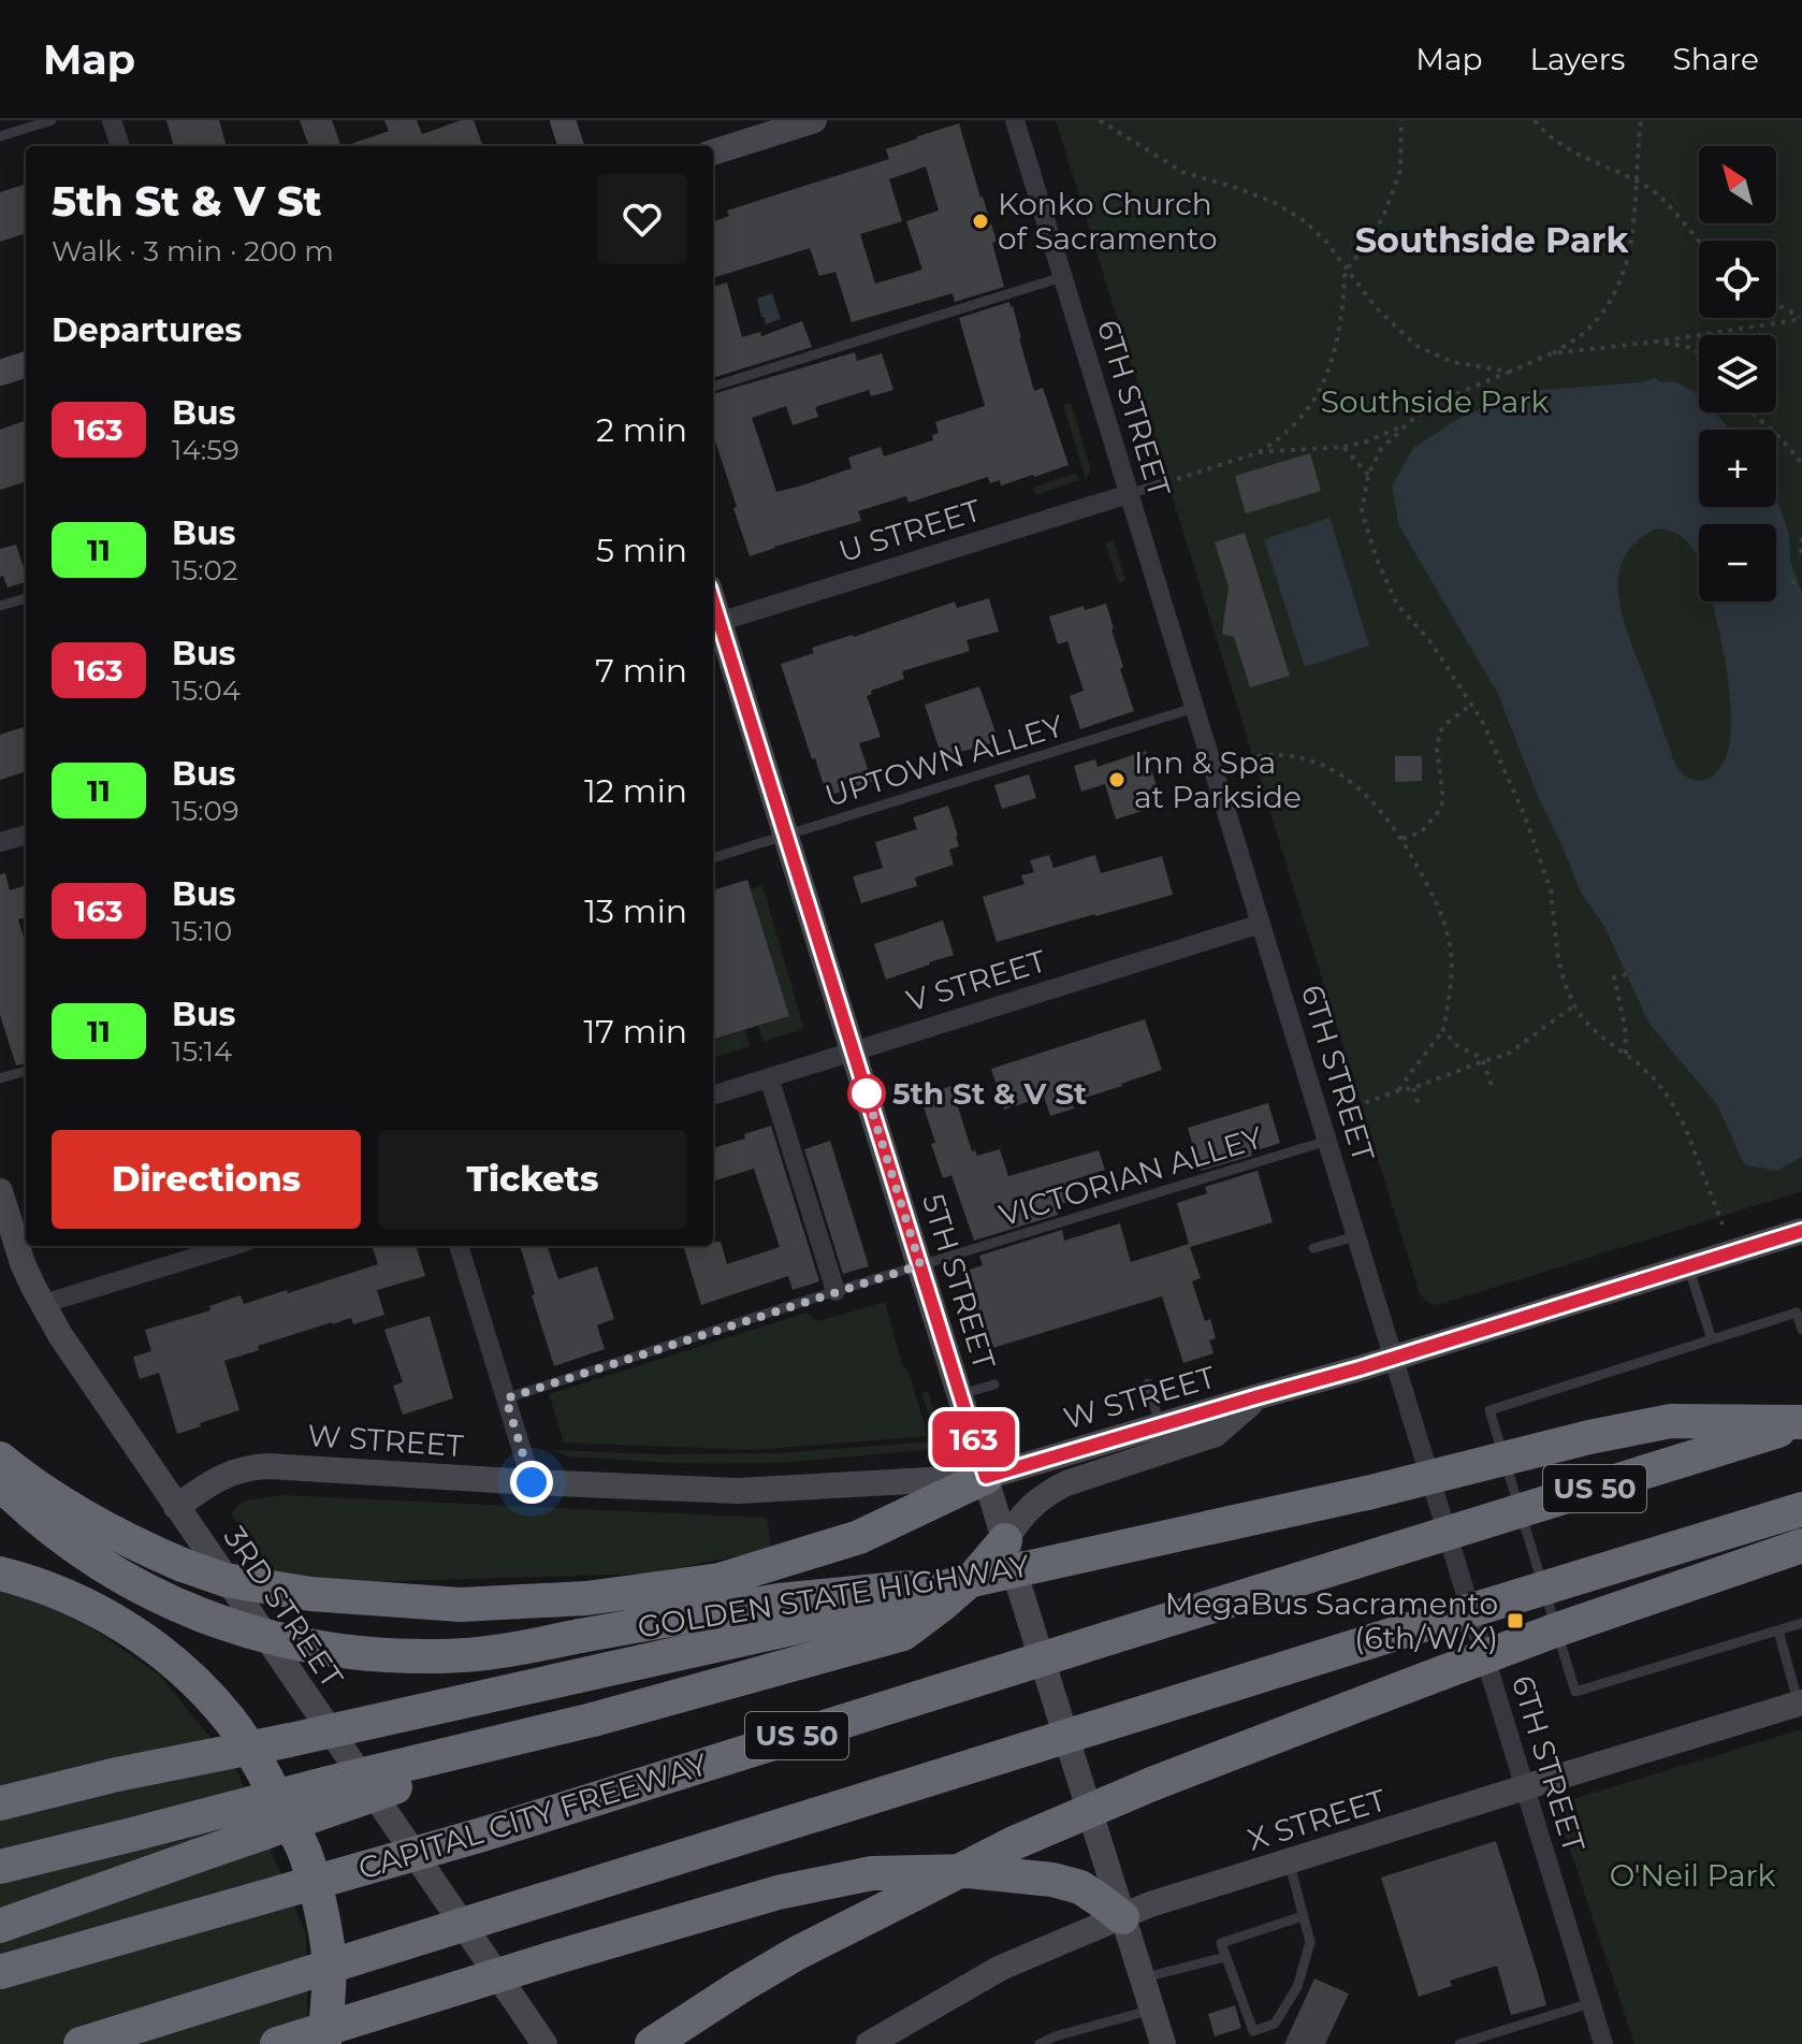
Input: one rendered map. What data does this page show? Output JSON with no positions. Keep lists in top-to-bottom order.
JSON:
{
  "streets": {
    "highway": ["US 50", "GOLDEN STATE HIGHWAY", "CAPITAL CITY FREEWAY"],
    "street": [
      "6TH STREET",
      "U STREET",
      "V STREET",
      "5TH STREET",
      "W STREET",
      "3RD STREET",
      "X STREET"
    ],
    "lane": ["UPTOWN ALLEY", "VICTORIAN ALLEY"]
  },
  "crossings": [
    ["6TH STREET", "U STREET"],
    ["6TH STREET", "UPTOWN ALLEY"],
    ["6TH STREET", "V STREET"],
    ["6TH STREET", "VICTORIAN ALLEY"],
    ["6TH STREET", "W STREET"],
    ["6TH STREET", "X STREET"],
    ["U STREET", "5TH STREET"],
    ["UPTOWN ALLEY", "5TH STREET"],
    ["V STREET", "5TH STREET"],
    ["VICTORIAN ALLEY", "5TH STREET"],
    ["5TH STREET", "W STREET"],
    ["5TH STREET", "X STREET"],
    ["W STREET", "3RD STREET"],
    ["GOLDEN STATE HIGHWAY", "CAPITAL CITY FREEWAY"]
  ],
  "districts": ["Southside Park"],
  "parks": ["Southside Park", "O'Neil Park"],
  "places": {
    "other": ["Konko Church of Sacramento", "Inn & Spa at Parkside", "5th St & V St"],
    "transit": ["MegaBus Sacramento (6th/W/X)"]
  },
  "lines": ["bus line 163"],
  "north": "top left",
  "page": {
    "header": "Map",
    "nav": ["Map", "Layers", "Share"],
    "on_map": "163",
    "map_buttons": ["+", "−"],
    "heading": [
      ["5th St & V St", "Walk · 3 min · 200 m"],
      "Departures"
    ],
    "list": [
      {
        "mark": "163",
        "name": "Bus",
        "note": "14:59",
        "value": "2 min"
      },
      {
        "mark": "11",
        "name": "Bus",
        "note": "15:02",
        "value": "5 min"
      },
      {
        "mark": "163",
        "name": "Bus",
        "note": "15:04",
        "value": "7 min"
      },
      {
        "mark": "11",
        "name": "Bus",
        "note": "15:09",
        "value": "12 min"
      },
      {
        "mark": "163",
        "name": "Bus",
        "note": "15:10",
        "value": "13 min"
      },
      {
        "mark": "11",
        "name": "Bus",
        "note": "15:14",
        "value": "17 min"
      }
    ],
    "buttons": ["Directions", "Tickets"]
  }
}
